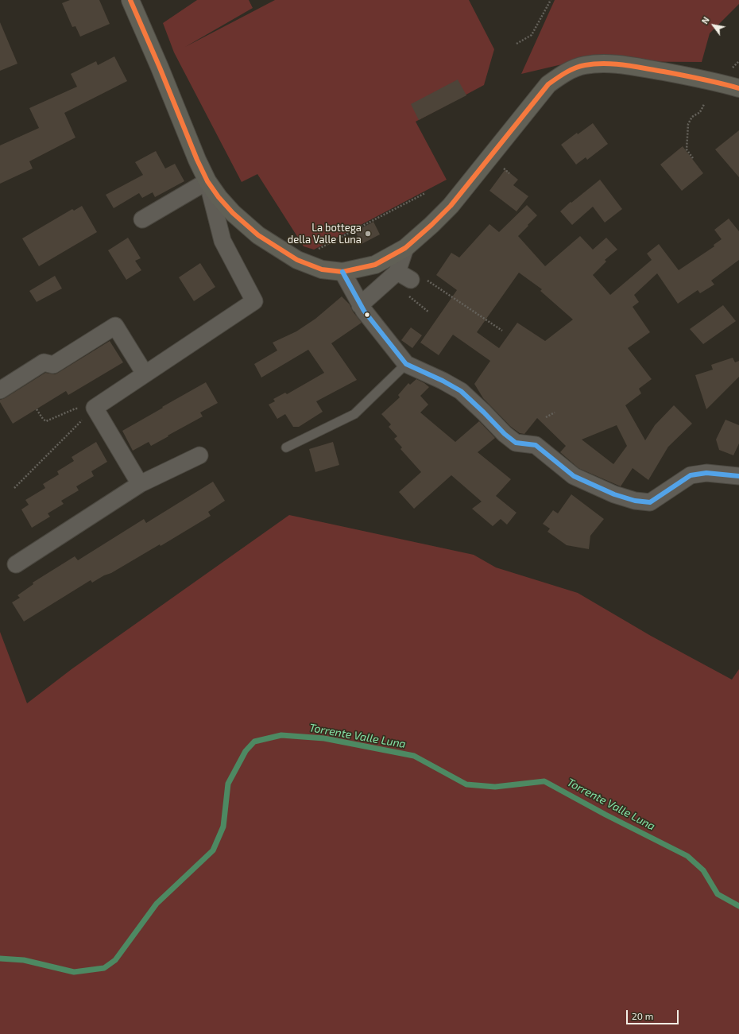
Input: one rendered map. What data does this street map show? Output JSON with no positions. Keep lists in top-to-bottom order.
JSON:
{
  "water": ["Torrente Valle Luna"],
  "places": ["La bottega della Valle Luna"],
  "scale_bar": "20 m",
  "north": "top left"
}
